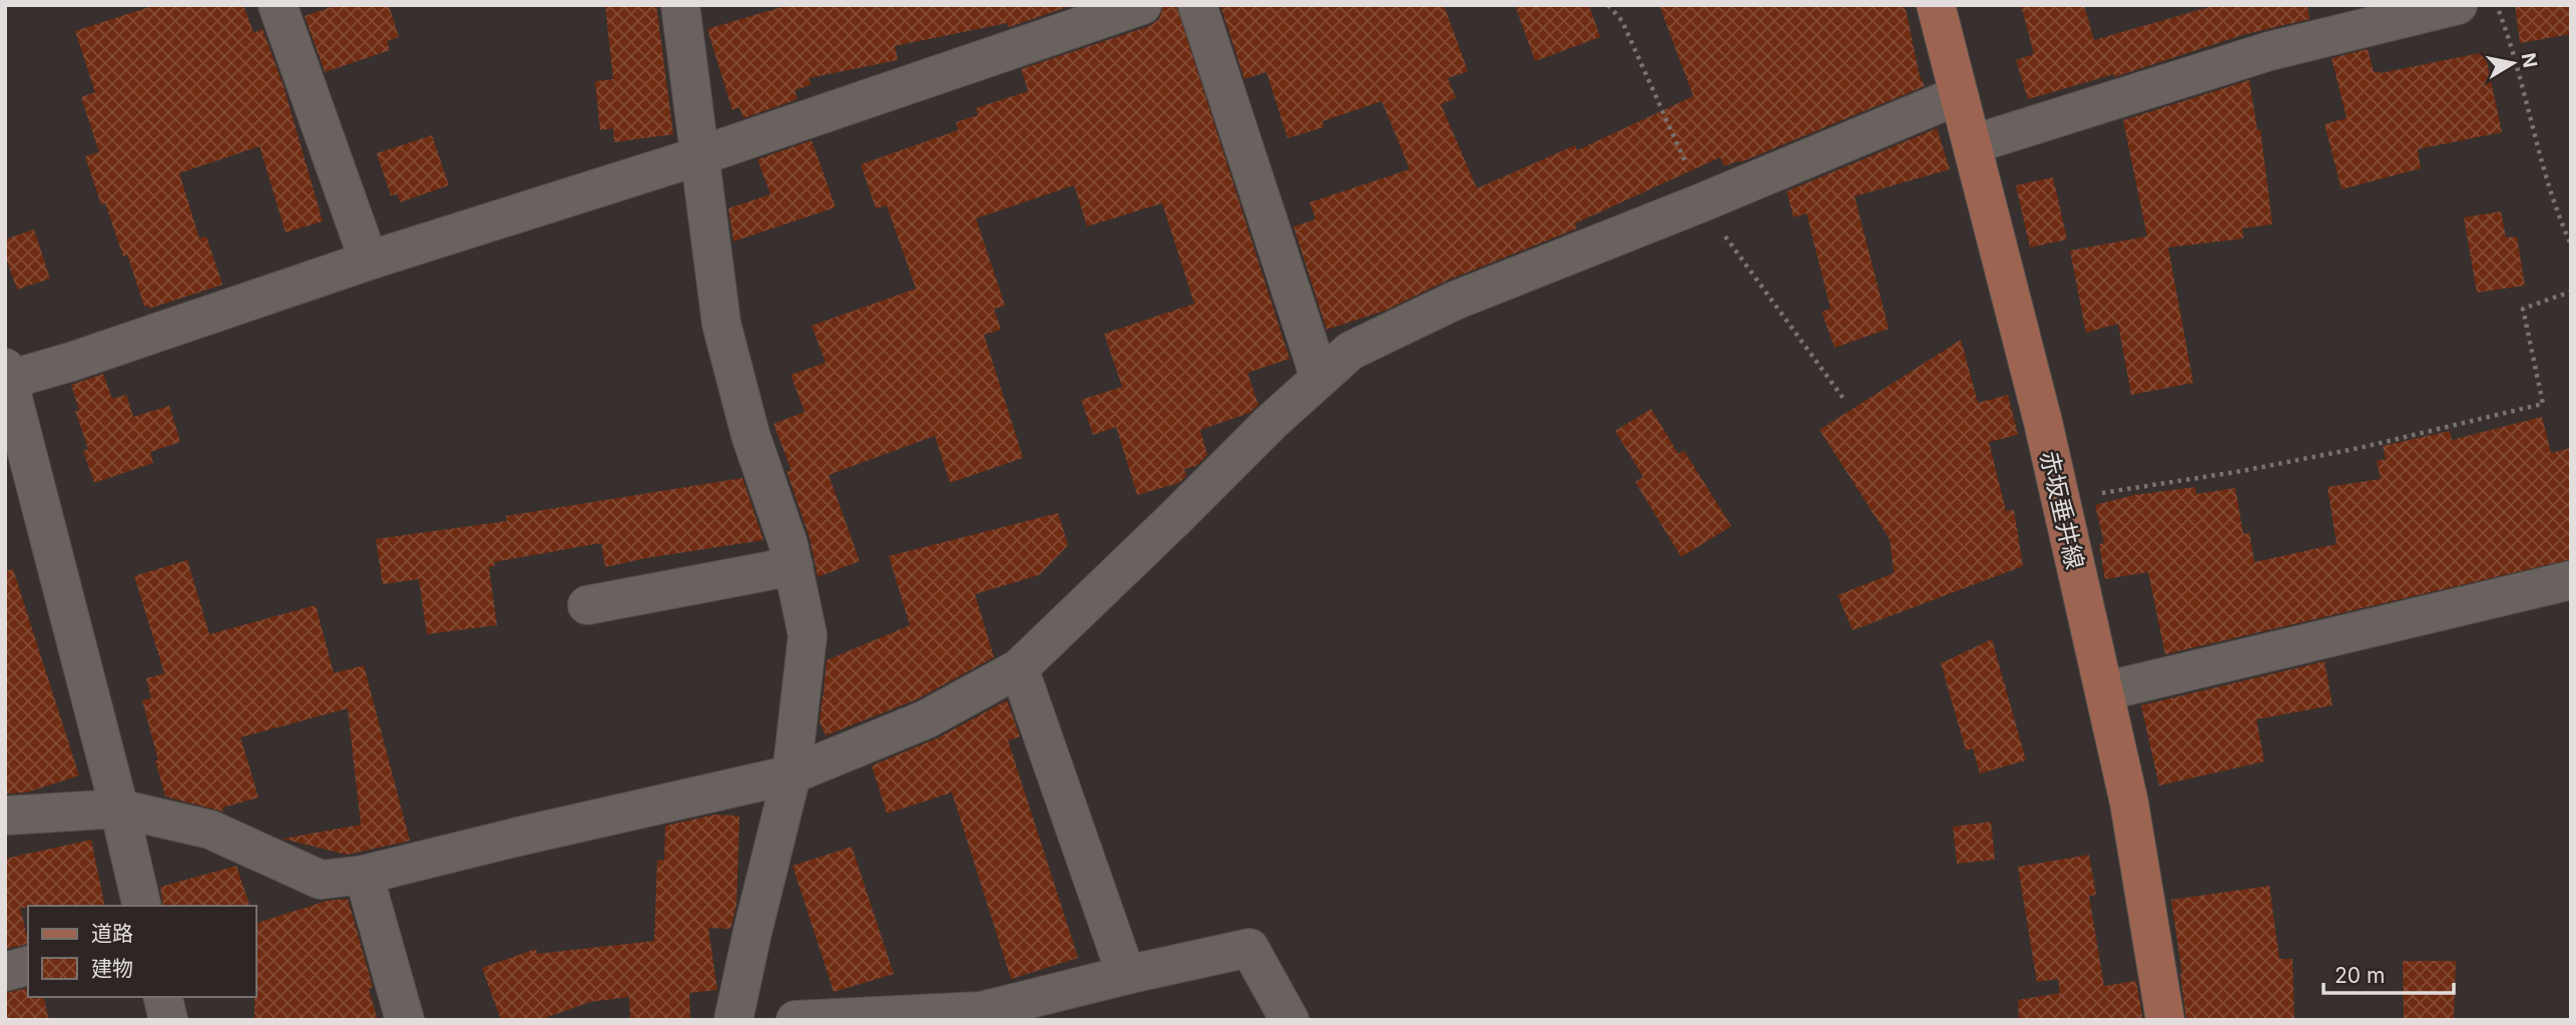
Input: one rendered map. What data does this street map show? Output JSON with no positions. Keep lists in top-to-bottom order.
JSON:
{
  "streets": {
    "main road": ["赤坂垂井線"]
  },
  "legend": ["道路", "建物"],
  "scale_bar": "20 m",
  "north": "right"
}
